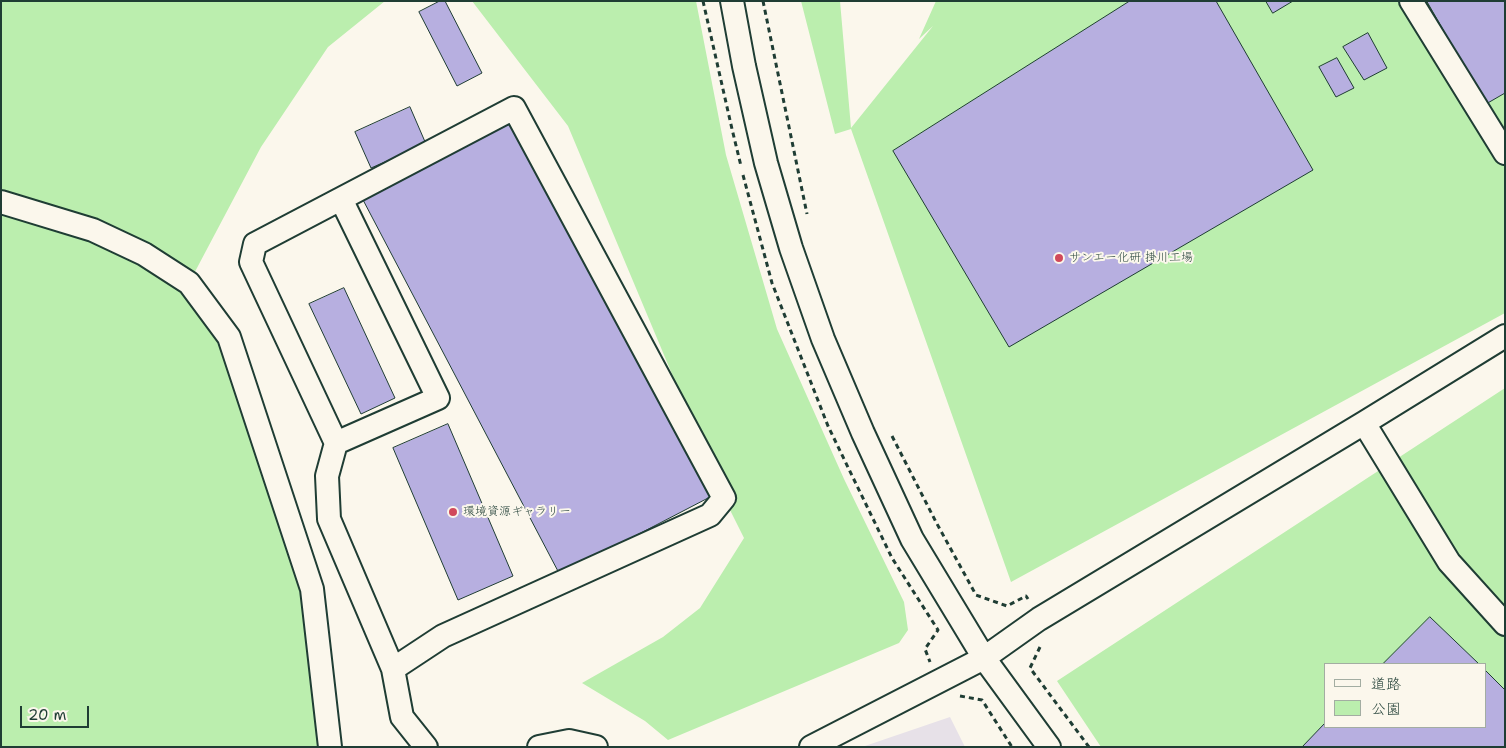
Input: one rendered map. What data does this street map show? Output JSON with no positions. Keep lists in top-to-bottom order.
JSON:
{
  "places": ["サンエー化研 掛川工場", "環境資源ギャラリー"],
  "legend": ["道路", "公園"],
  "scale_bar": "20 m"
}
